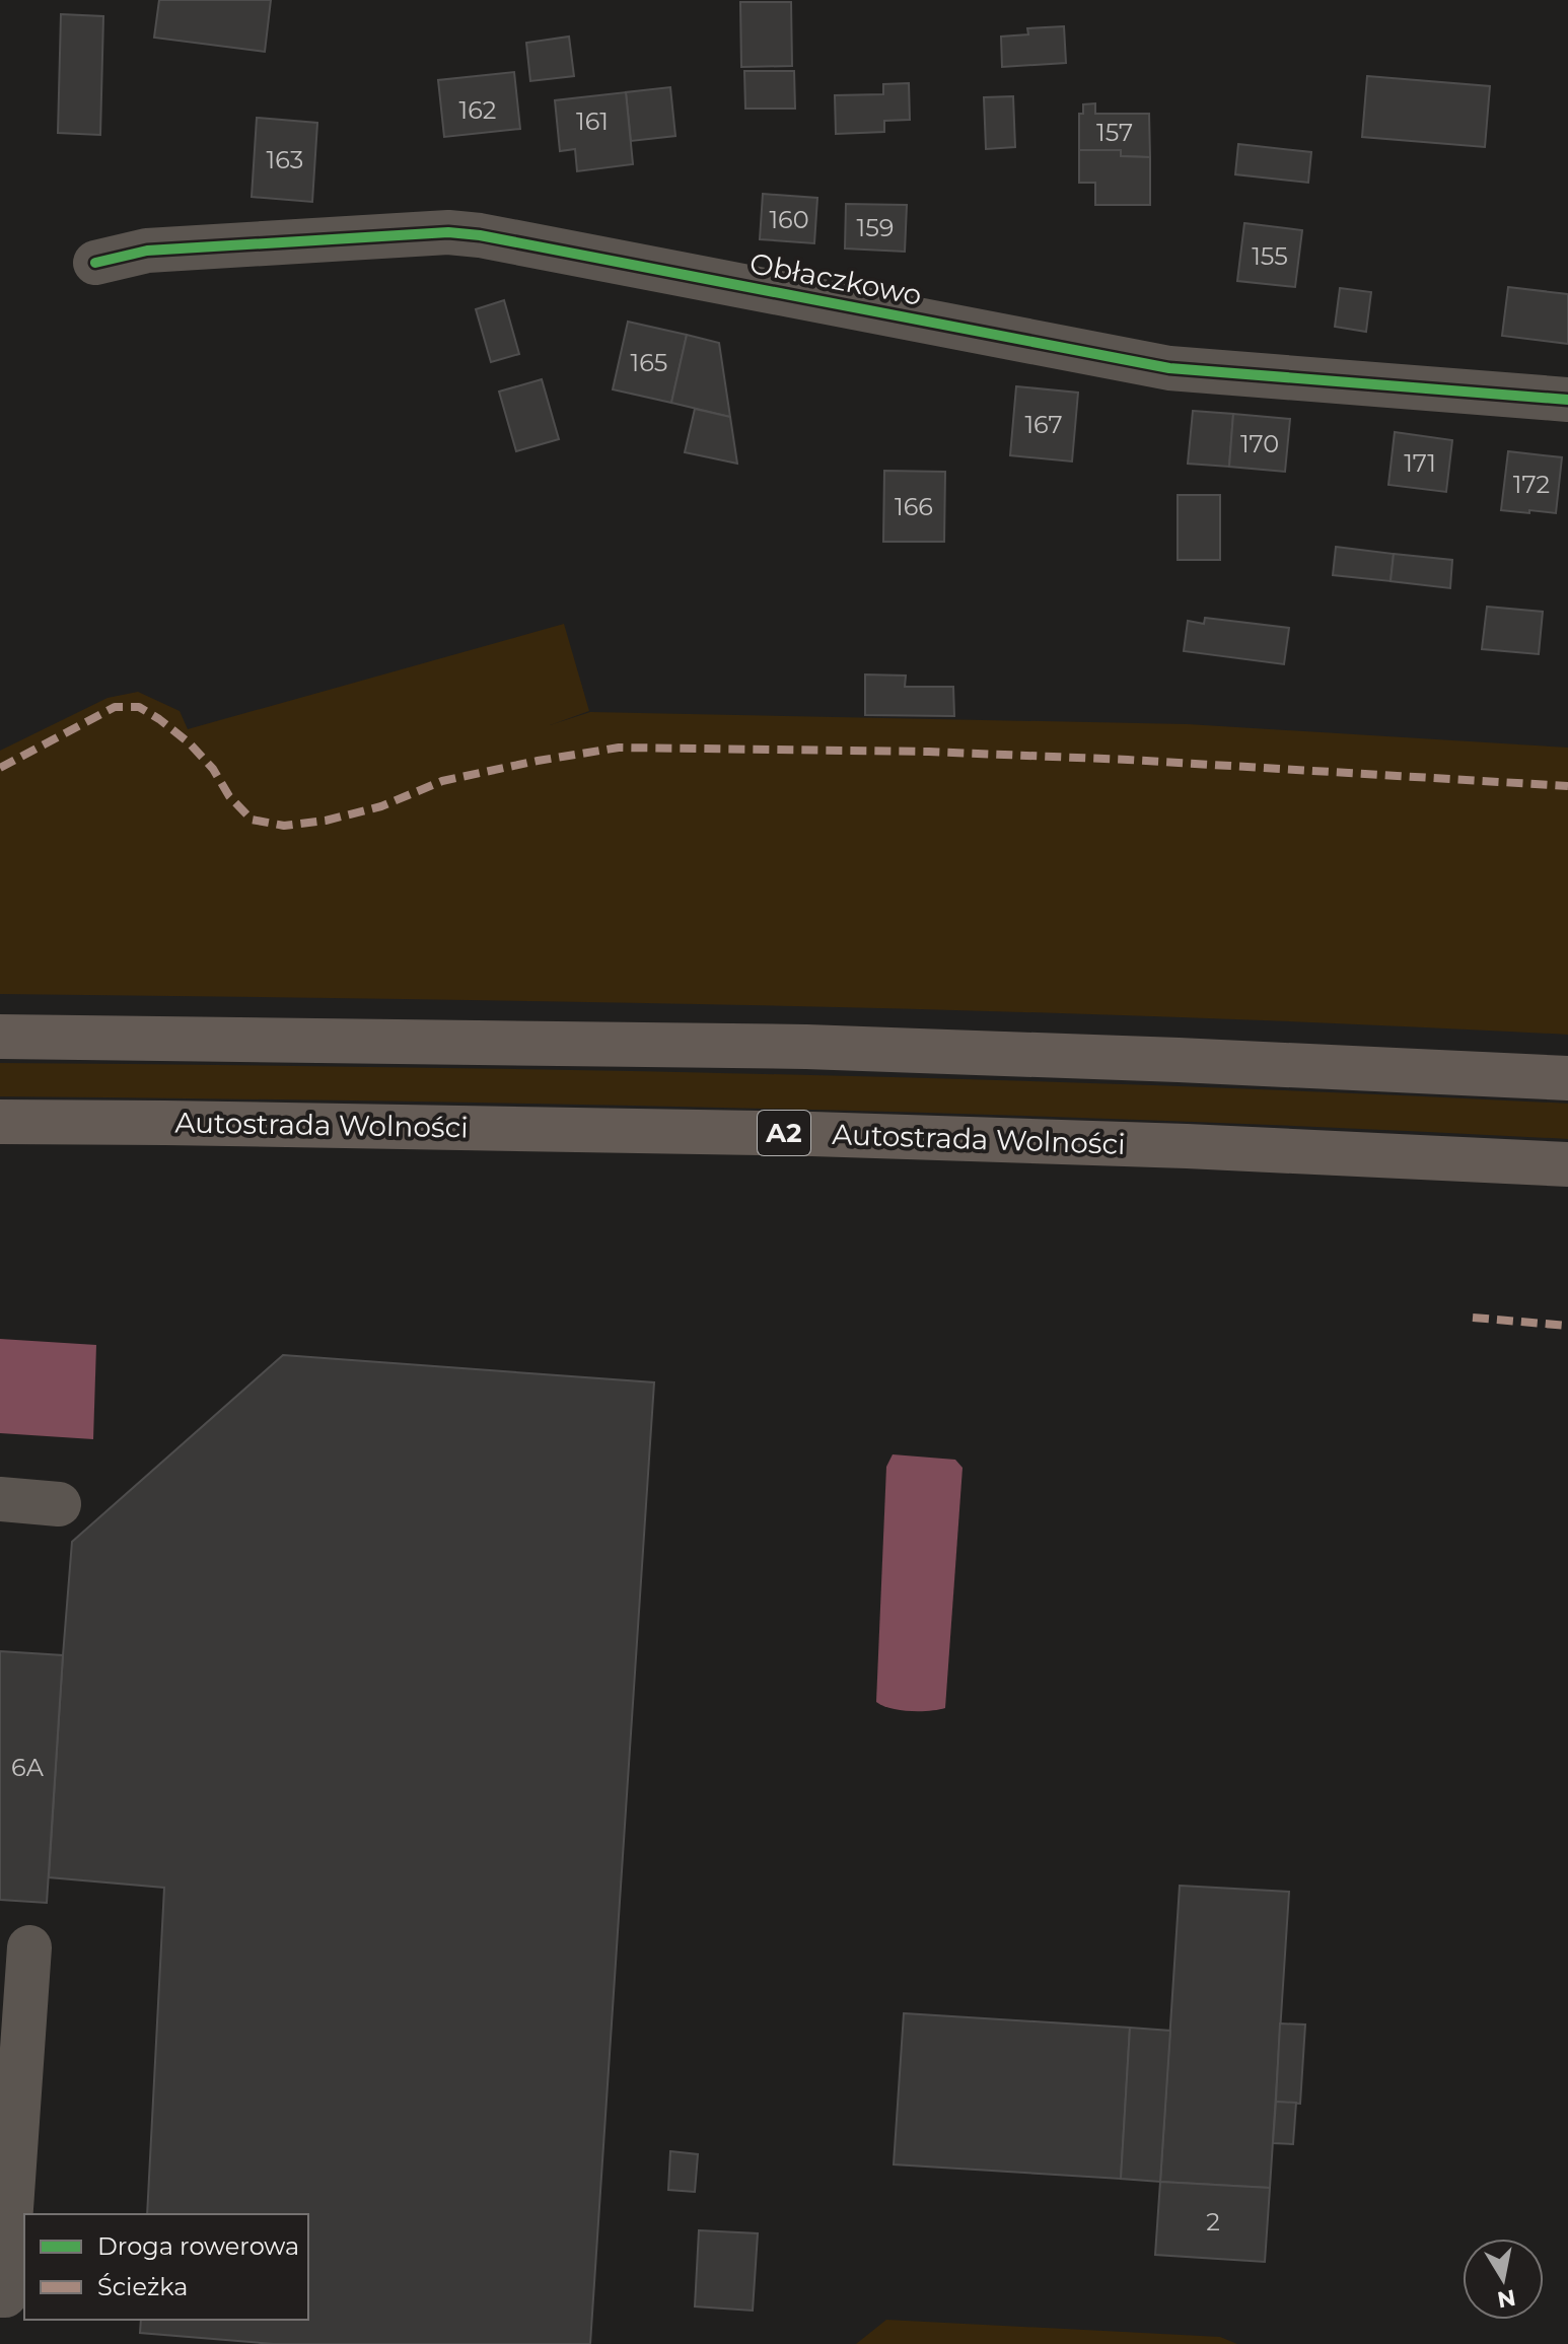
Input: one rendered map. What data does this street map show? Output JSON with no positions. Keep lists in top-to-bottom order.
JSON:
{
  "streets": {
    "highway": ["Autostrada Wolności", "A2"],
    "street": ["Obłaczkowo"]
  },
  "house_numbers": [
    "162",
    "161",
    "157",
    "163",
    "160",
    "159",
    "155",
    "165",
    "167",
    "170",
    "171",
    "172",
    "166",
    "6A",
    "2"
  ],
  "legend": ["Droga rowerowa", "Ścieżka"],
  "north": "bottom"
}
